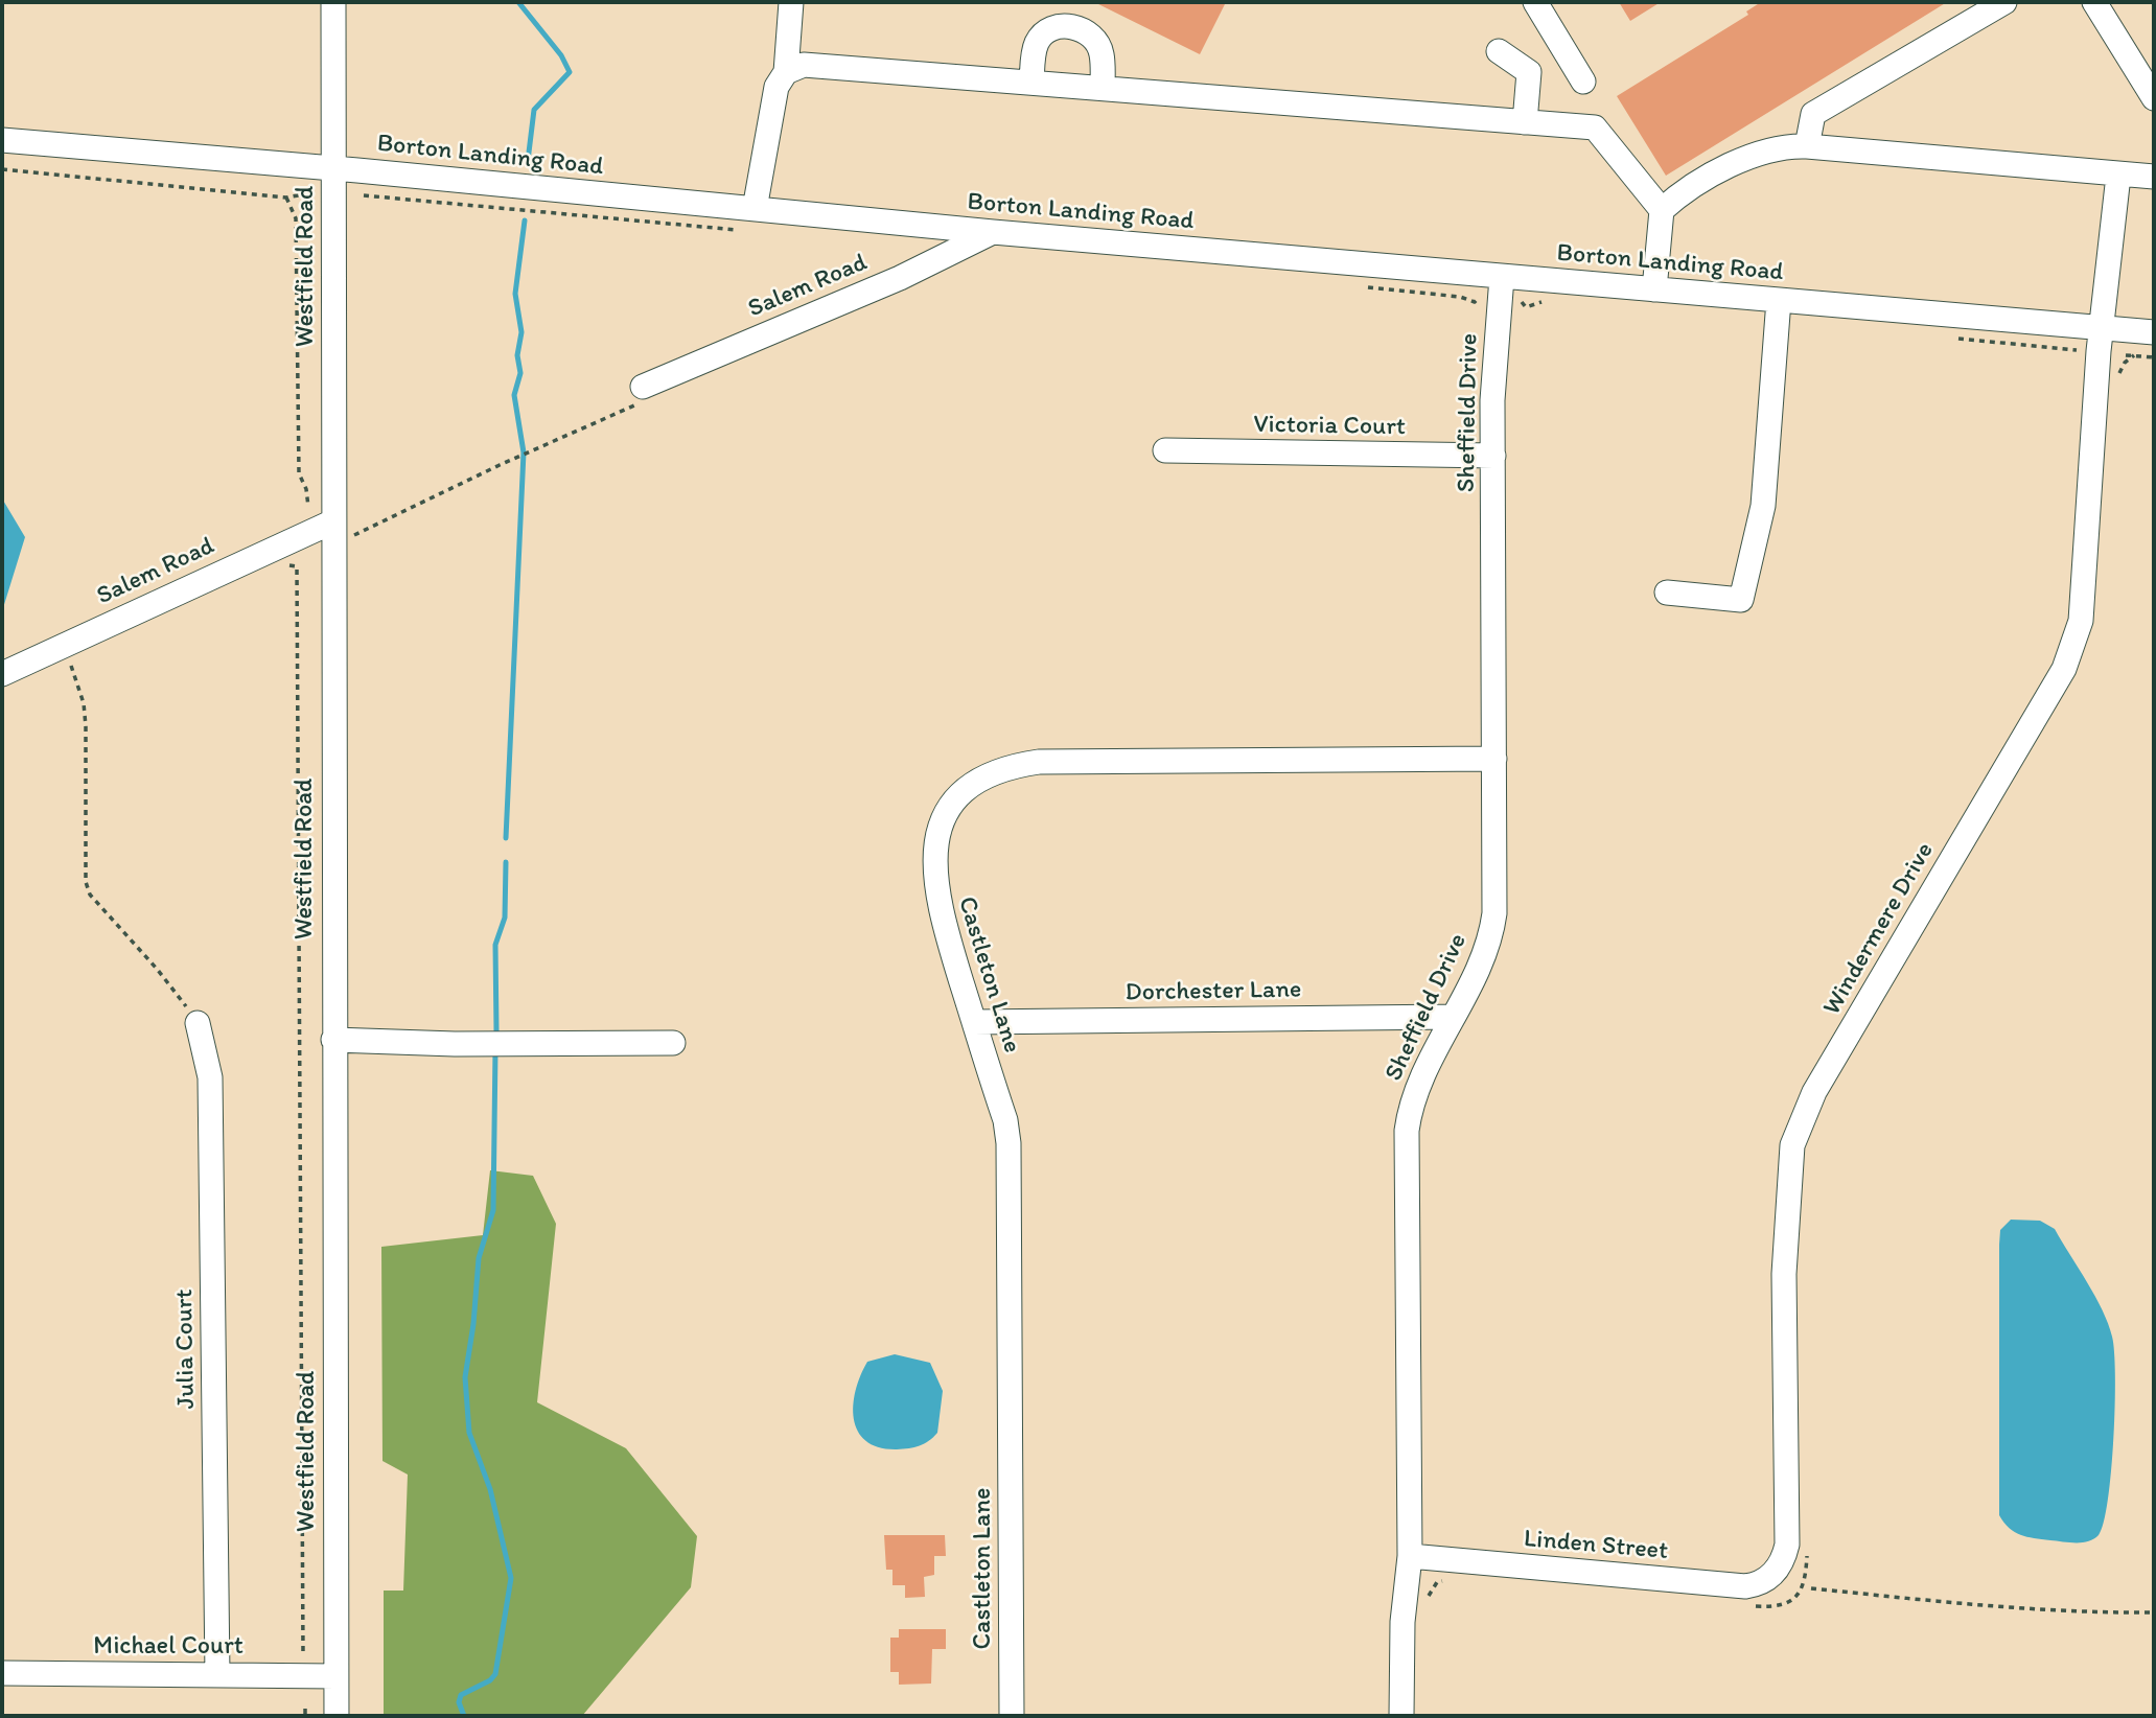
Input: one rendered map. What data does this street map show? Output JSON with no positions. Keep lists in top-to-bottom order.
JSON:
{
  "streets": {
    "street": [
      "Borton Landing Road",
      "Westfield Road",
      "Salem Road",
      "Sheffield Drive",
      "Victoria Court",
      "Windermere Drive",
      "Castleton Lane",
      "Dorchester Lane",
      "Julia Court",
      "Linden Street",
      "Michael Court"
    ]
  },
  "crossings": [
    ["Borton Landing Road", "Westfield Road"],
    ["Borton Landing Road", "Salem Road"],
    ["Borton Landing Road", "Sheffield Drive"],
    ["Borton Landing Road", "Windermere Drive"],
    ["Westfield Road", "Salem Road"],
    ["Westfield Road", "Michael Court"],
    ["Sheffield Drive", "Victoria Court"],
    ["Sheffield Drive", "Castleton Lane"],
    ["Sheffield Drive", "Dorchester Lane"],
    ["Sheffield Drive", "Linden Street"],
    ["Windermere Drive", "Linden Street"],
    ["Castleton Lane", "Dorchester Lane"],
    ["Julia Court", "Michael Court"]
  ]
}
